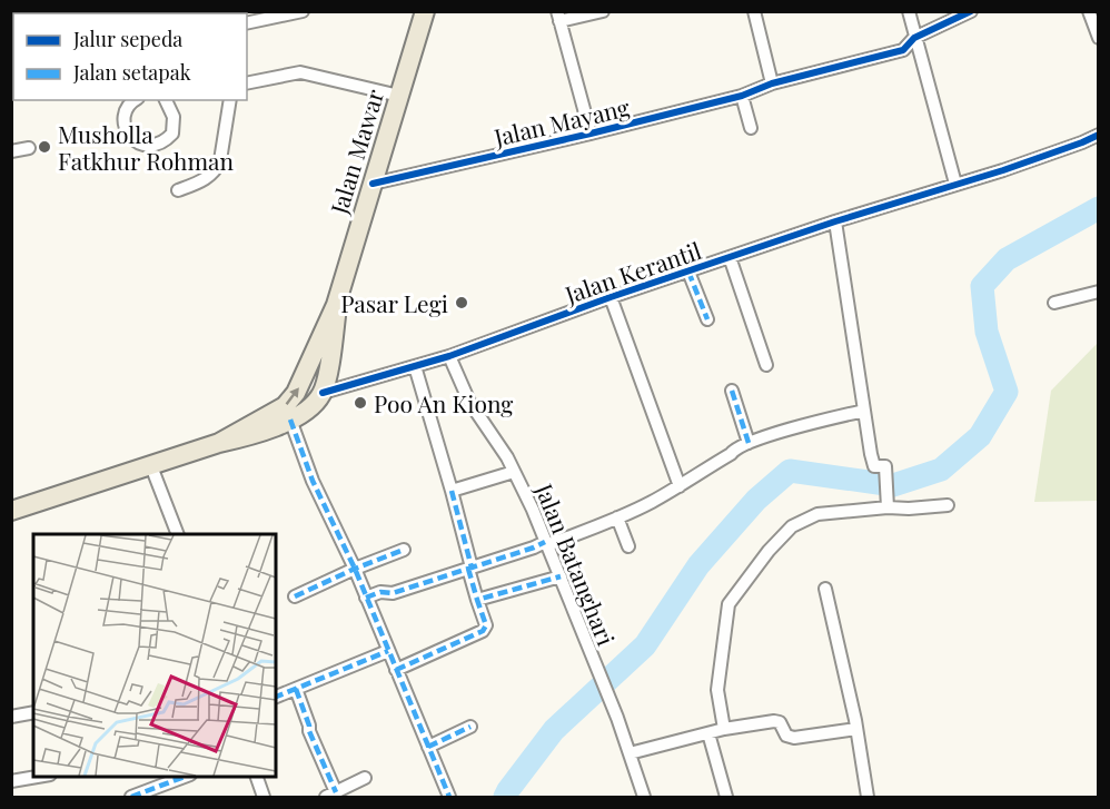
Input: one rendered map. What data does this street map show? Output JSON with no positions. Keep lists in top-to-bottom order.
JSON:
{
  "streets": {
    "main road": ["Jalan Mawar"],
    "street": ["Jalan Mayang", "Jalan Kerantil", "Jalan Batanghari"]
  },
  "crossings": [
    ["Jalan Mayang", "Jalan Mawar"],
    ["Jalan Mawar", "Jalan Kerantil"],
    ["Jalan Kerantil", "Jalan Batanghari"]
  ],
  "places": ["Musholla Fatkhur Rohman", "Pasar Legi", "Poo An Kiong"],
  "legend": ["Jalur sepeda", "Jalan setapak"]
}
